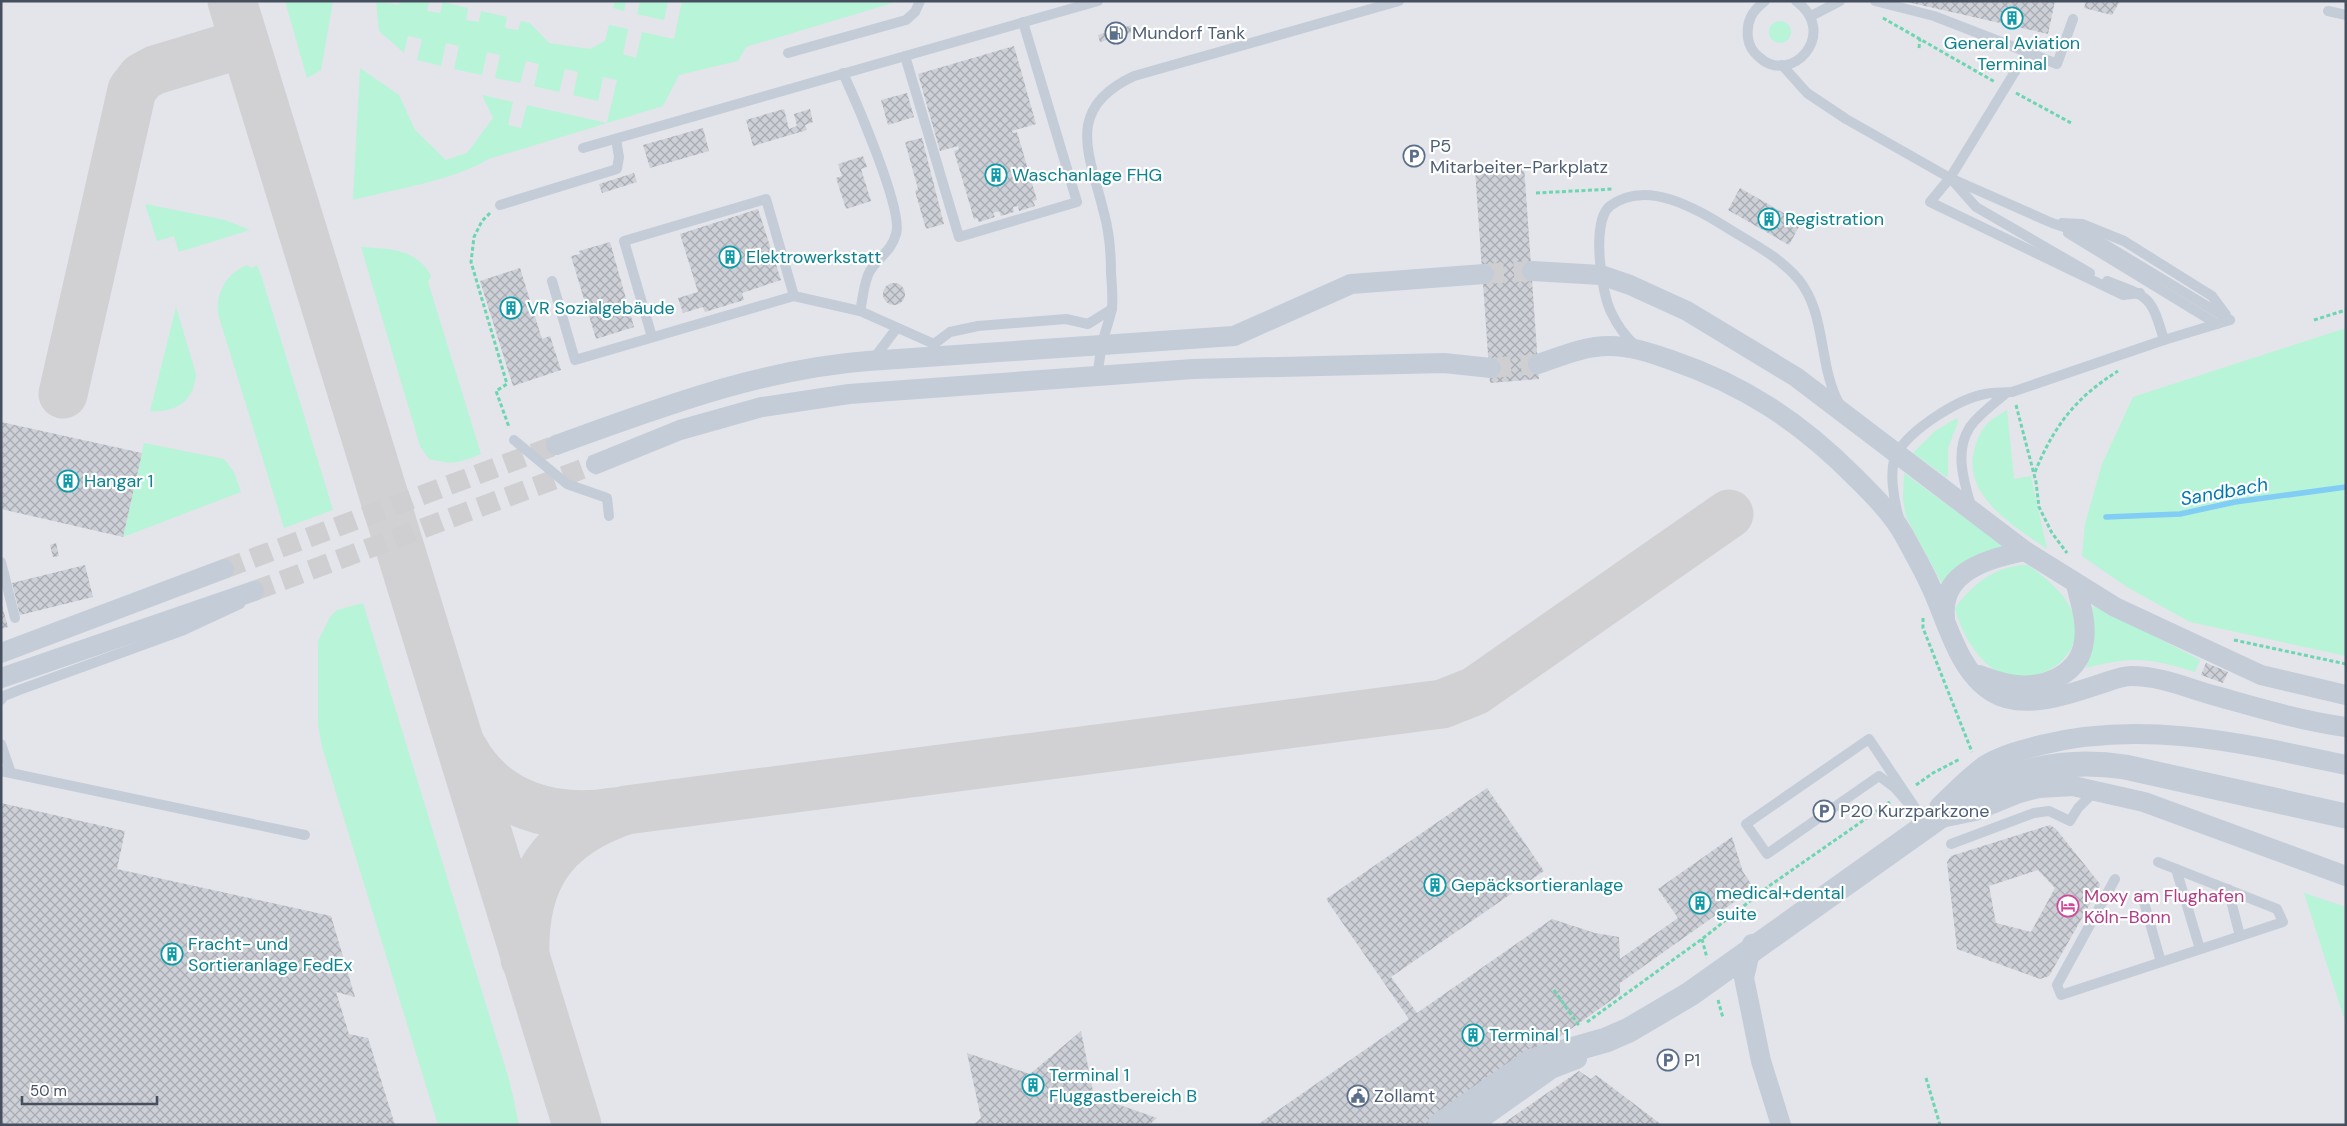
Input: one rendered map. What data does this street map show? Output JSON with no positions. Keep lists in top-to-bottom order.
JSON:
{
  "water": ["Sandbach"],
  "places": {
    "building": [
      "General Aviation Terminal",
      "Waschanlage FHG",
      "Registration",
      "Elektrowerkstatt",
      "VR Sozialgebäude",
      "Hangar 1",
      "Gepäcksortieranlage",
      "medical+dental suite",
      "Fracht- und Sortieranlage FedEx",
      "Terminal 1",
      "Terminal 1 Fluggastbereich B"
    ],
    "fuel station": ["Mundorf Tank"],
    "parking": ["P5 Mitarbeiter-Parkplatz", "P20 Kurzparkzone", "P1"],
    "hotel": ["Moxy am Flughafen Köln-Bonn"],
    "public building": ["Zollamt"]
  },
  "scale_bar": "50 m"
}
